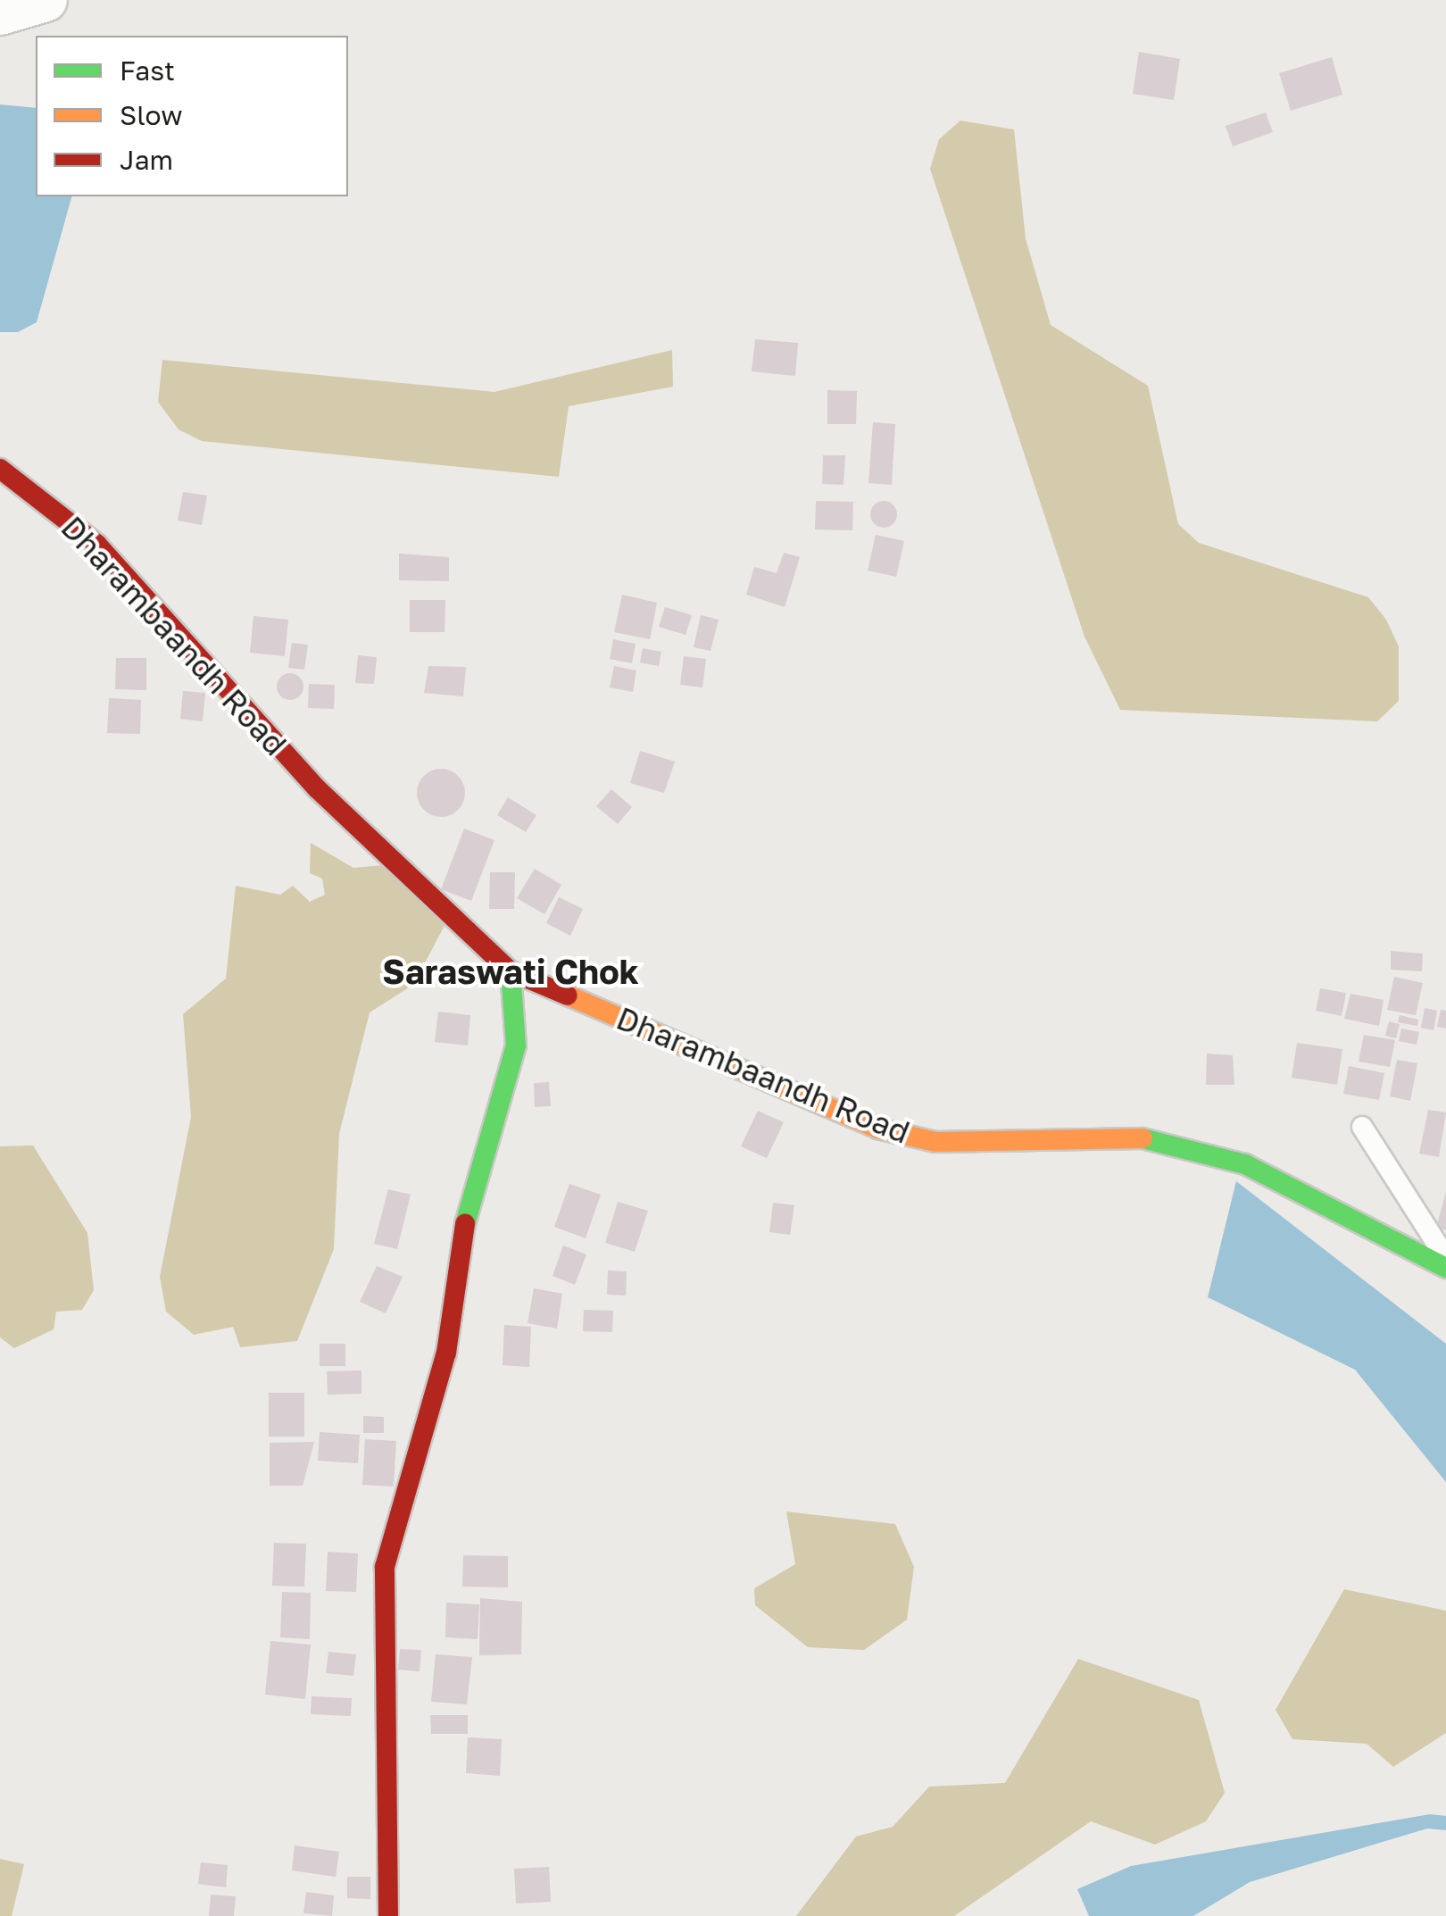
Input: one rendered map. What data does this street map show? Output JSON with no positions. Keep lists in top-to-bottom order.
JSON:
{
  "streets": {
    "street": ["Dharambaandh Road"]
  },
  "districts": ["Saraswati Chok"],
  "legend": ["Fast", "Slow", "Jam"]
}
